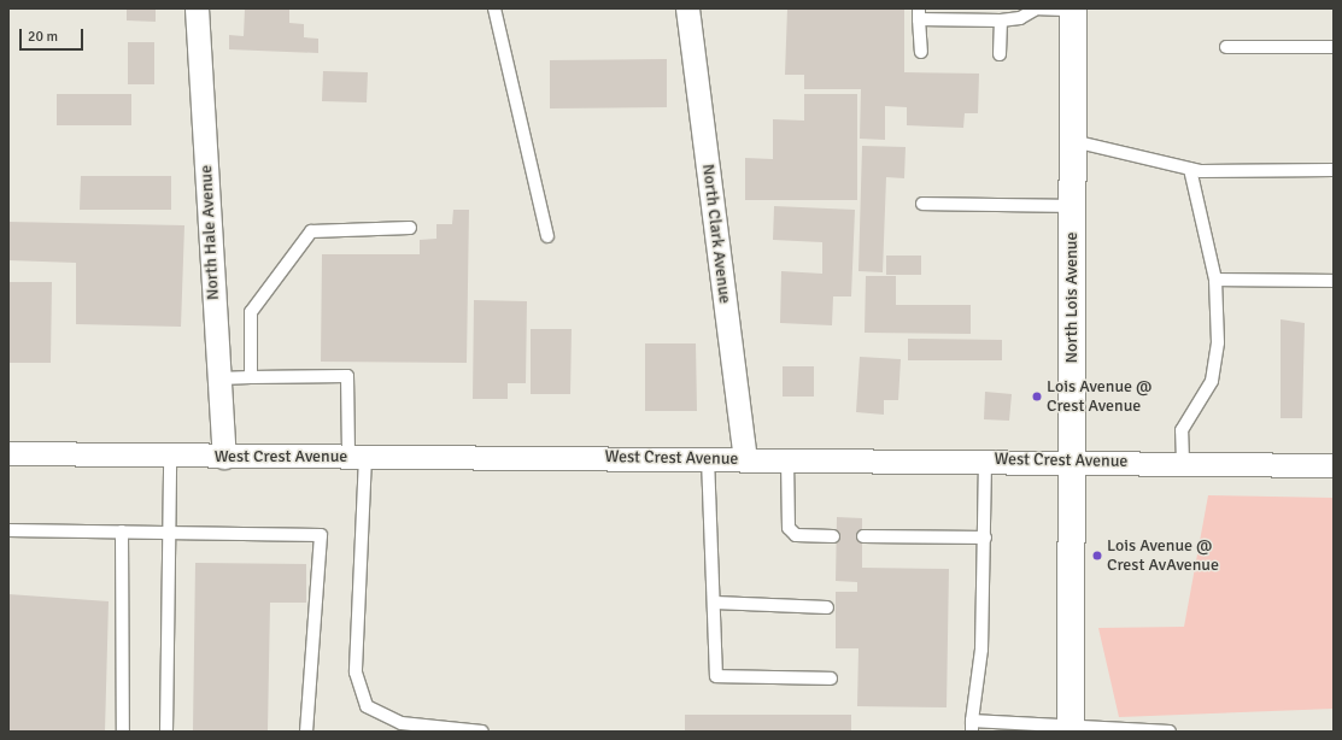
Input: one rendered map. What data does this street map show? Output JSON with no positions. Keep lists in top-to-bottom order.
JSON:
{
  "streets": {
    "street": [
      "North Hale Avenue",
      "North Clark Avenue",
      "North Lois Avenue",
      "West Crest Avenue"
    ]
  },
  "crossings": [
    ["North Hale Avenue", "West Crest Avenue"],
    ["North Clark Avenue", "West Crest Avenue"],
    ["North Lois Avenue", "West Crest Avenue"]
  ],
  "places": ["Lois Avenue @ Crest Avenue", "Lois Avenue @ Crest AvAvenue"],
  "scale_bar": "20 m"
}
